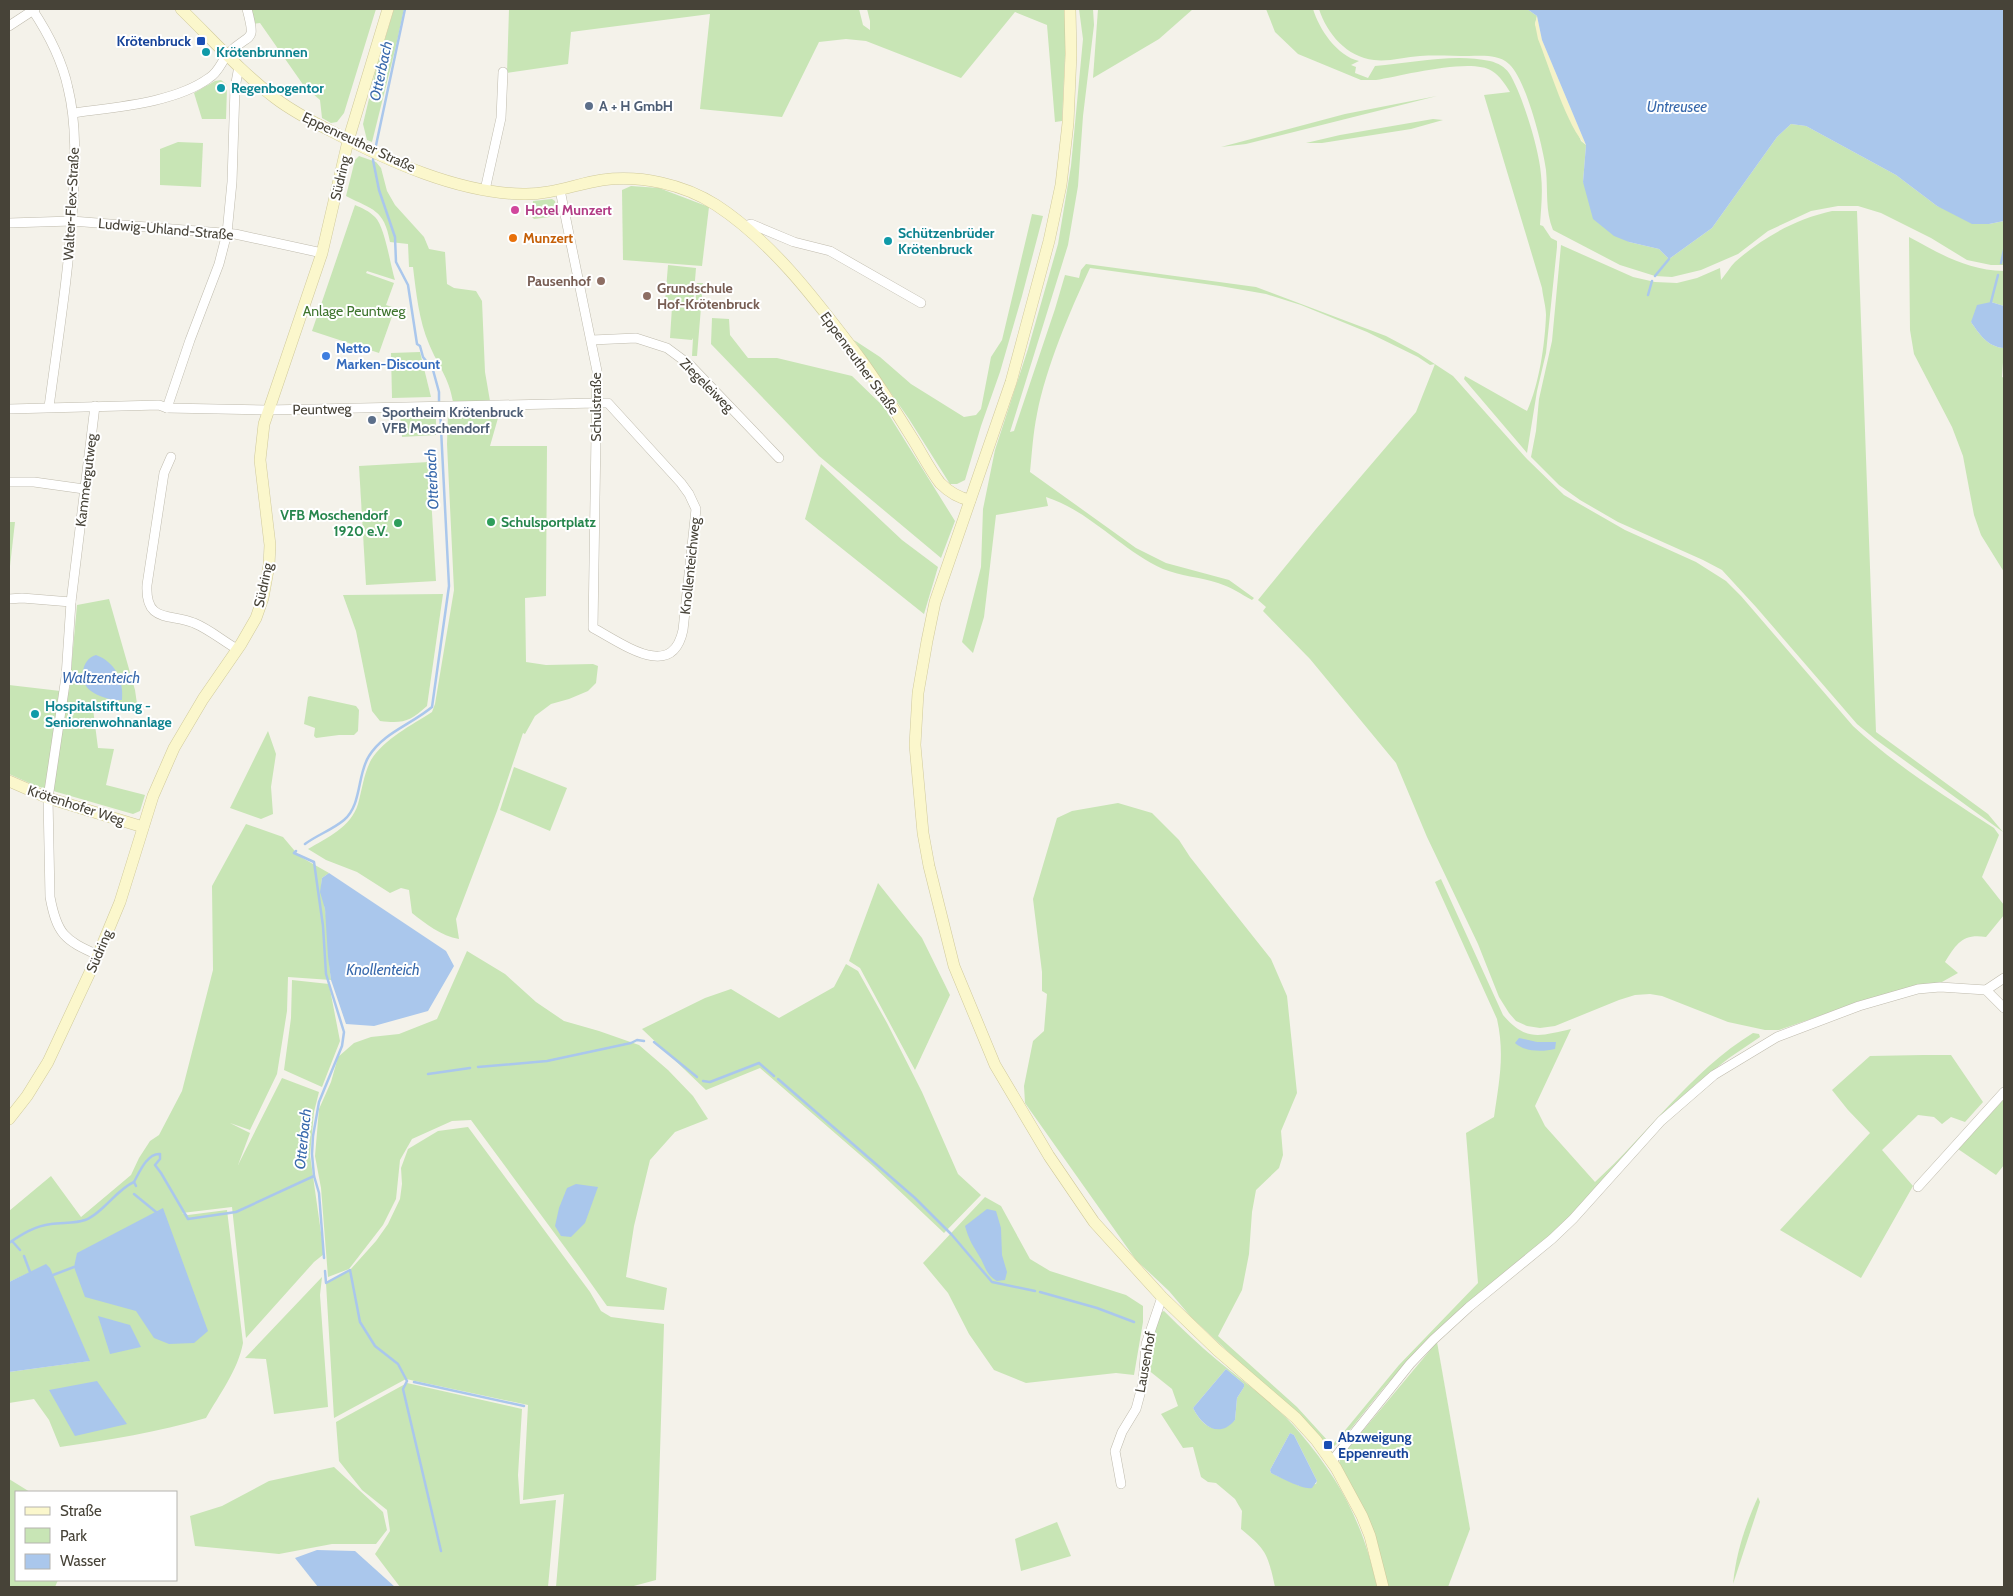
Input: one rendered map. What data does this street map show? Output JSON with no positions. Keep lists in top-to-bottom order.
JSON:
{
  "streets": {
    "main road": ["Eppenreuther Straße", "Südring", "Krötenhofer Weg"],
    "street": [
      "Walter-Flex-Straße",
      "Ludwig-Uhland-Straße",
      "Ziegeleiweg",
      "Schulstraße",
      "Peuntweg",
      "Kammergutweg",
      "Knollenteichweg",
      "Lausenhof"
    ]
  },
  "crossings": [
    ["Eppenreuther Straße", "Südring"],
    ["Eppenreuther Straße", "Schulstraße"],
    ["Südring", "Ludwig-Uhland-Straße"],
    ["Südring", "Peuntweg"],
    ["Südring", "Kammergutweg"],
    ["Südring", "Krötenhofer Weg"],
    ["Walter-Flex-Straße", "Ludwig-Uhland-Straße"],
    ["Ziegeleiweg", "Schulstraße"],
    ["Schulstraße", "Peuntweg"],
    ["Schulstraße", "Knollenteichweg"],
    ["Peuntweg", "Knollenteichweg"],
    ["Kammergutweg", "Krötenhofer Weg"]
  ],
  "water": [
    "Otterbach",
    "Untreusee",
    "Waltzenteich",
    "Knollenteich"
  ],
  "parks": ["Anlage Peuntweg"],
  "places": {
    "transit": ["Krötenbruck", "Abzweigung Eppenreuth"],
    "other": [
      "Krötenbrunnen",
      "Regenbogentor",
      "A + H GmbH",
      "Hotel Munzert",
      "Munzert",
      "Schützenbrüder Krötenbruck",
      "Pausenhof",
      "Grundschule Hof-Krötenbruck",
      "Netto Marken-Discount",
      "Sportheim Krötenbruck VFB Moschendorf",
      "Schulsportplatz",
      "VFB Moschendorf 1920 e.V.",
      "Hospitalstiftung - Seniorenwohnanlage"
    ]
  },
  "legend": ["Straße", "Park", "Wasser"]
}
